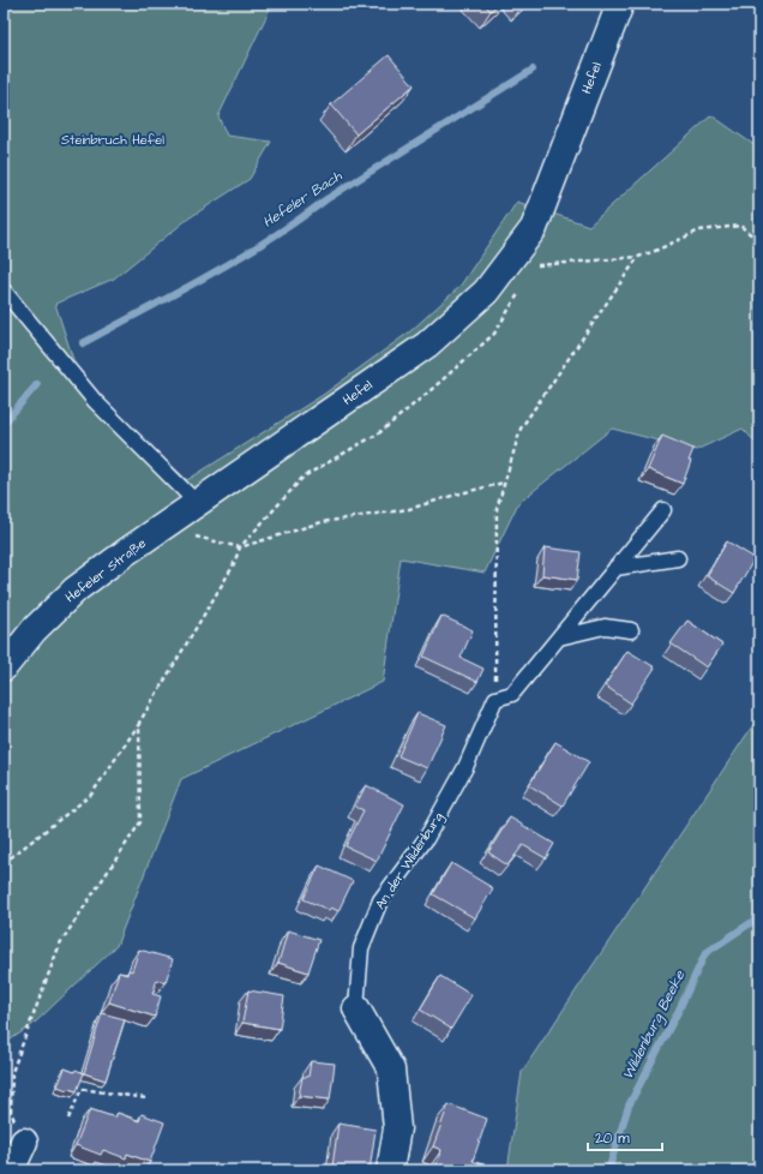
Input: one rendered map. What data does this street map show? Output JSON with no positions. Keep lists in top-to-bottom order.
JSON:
{
  "streets": {
    "main road": ["Hefel", "Hefeler Straße", "An der Wildenburg"]
  },
  "crossings": [
    ["Hefel", "Hefeler Straße"]
  ],
  "water": ["Hefeler Bach", "Wildenburg Beeke"],
  "parks": ["Steinbruch Hefel"],
  "scale_bar": "20 m"
}
